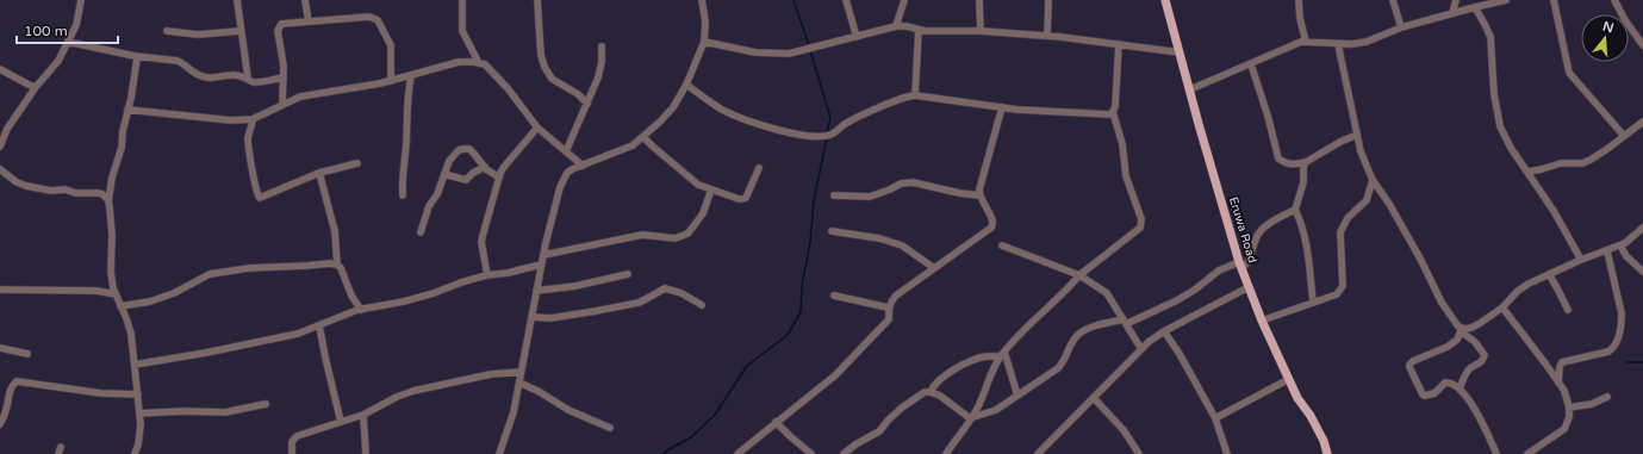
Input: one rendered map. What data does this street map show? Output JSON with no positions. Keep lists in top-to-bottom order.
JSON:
{
  "streets": {
    "main road": ["Eruwa Road"]
  },
  "scale_bar": "100 m",
  "north": "top"
}
